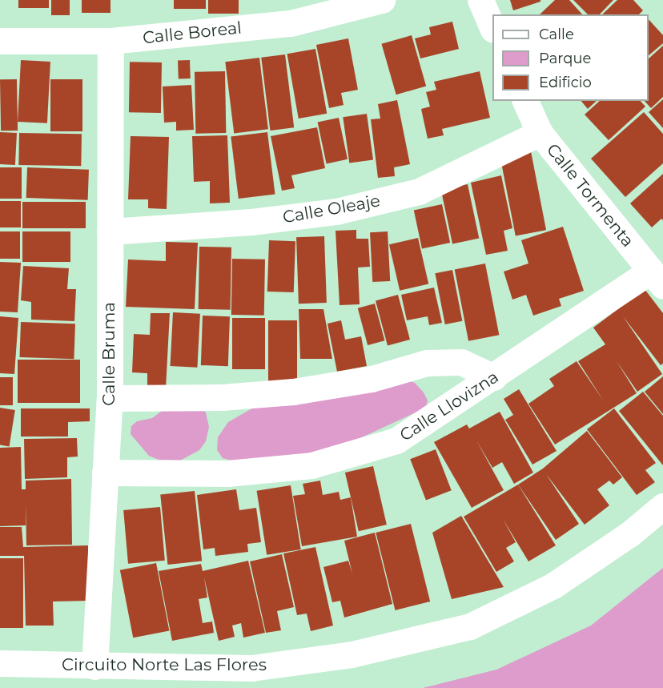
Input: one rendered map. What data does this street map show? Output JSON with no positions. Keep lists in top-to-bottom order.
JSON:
{
  "streets": {
    "street": [
      "Calle Boreal",
      "Calle Tormenta",
      "Calle Oleaje",
      "Calle Bruma",
      "Calle Llovizna",
      "Circuito Norte Las Flores"
    ]
  },
  "crossings": [
    ["Calle Boreal", "Calle Bruma"],
    ["Calle Tormenta", "Calle Oleaje"],
    ["Calle Tormenta", "Calle Llovizna"],
    ["Calle Oleaje", "Calle Bruma"],
    ["Calle Bruma", "Calle Llovizna"],
    ["Calle Bruma", "Circuito Norte Las Flores"]
  ],
  "legend": ["Calle", "Parque", "Edificio"]
}
